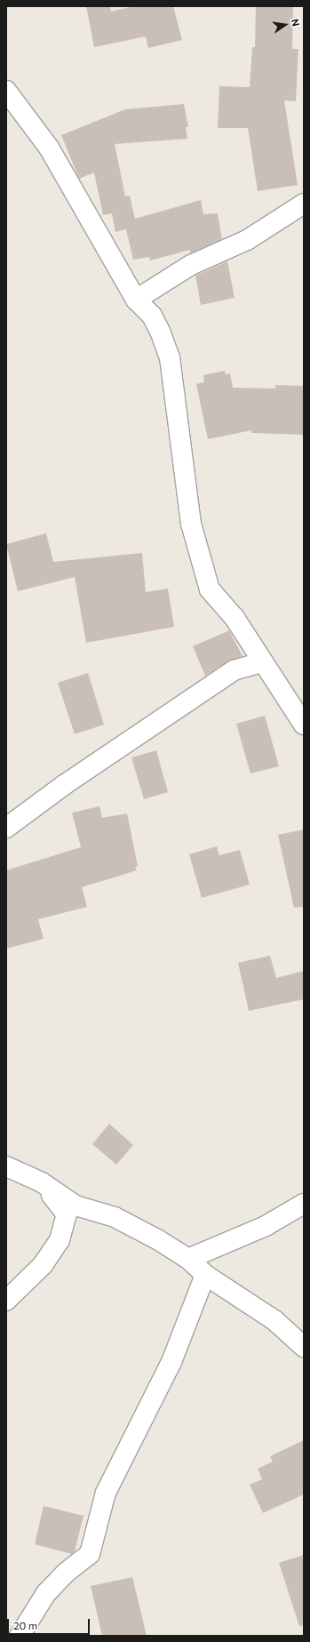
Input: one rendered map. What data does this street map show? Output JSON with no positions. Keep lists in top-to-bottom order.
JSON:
{
  "scale_bar": "20 m",
  "north": "right"
}
